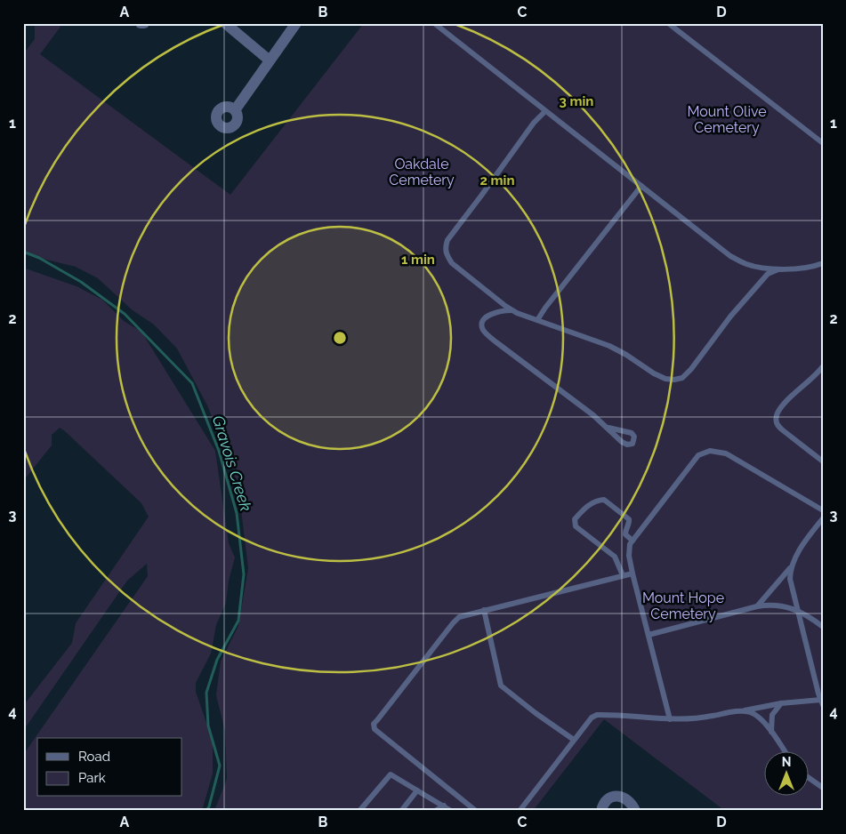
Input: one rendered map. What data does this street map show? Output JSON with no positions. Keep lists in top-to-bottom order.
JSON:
{
  "water": ["Gravois Creek"],
  "parks": ["Mount Olive Cemetery", "Oakdale Cemetery", "Mount Hope Cemetery"],
  "legend": ["Road", "Park"],
  "north": "top",
  "grid": {
    "columns": [
      "A",
      "B",
      "C",
      "D"
    ],
    "rows": [
      "1",
      "2",
      "3",
      "4"
    ]
  },
  "rings": ["3 min", "2 min", "1 min"]
}
